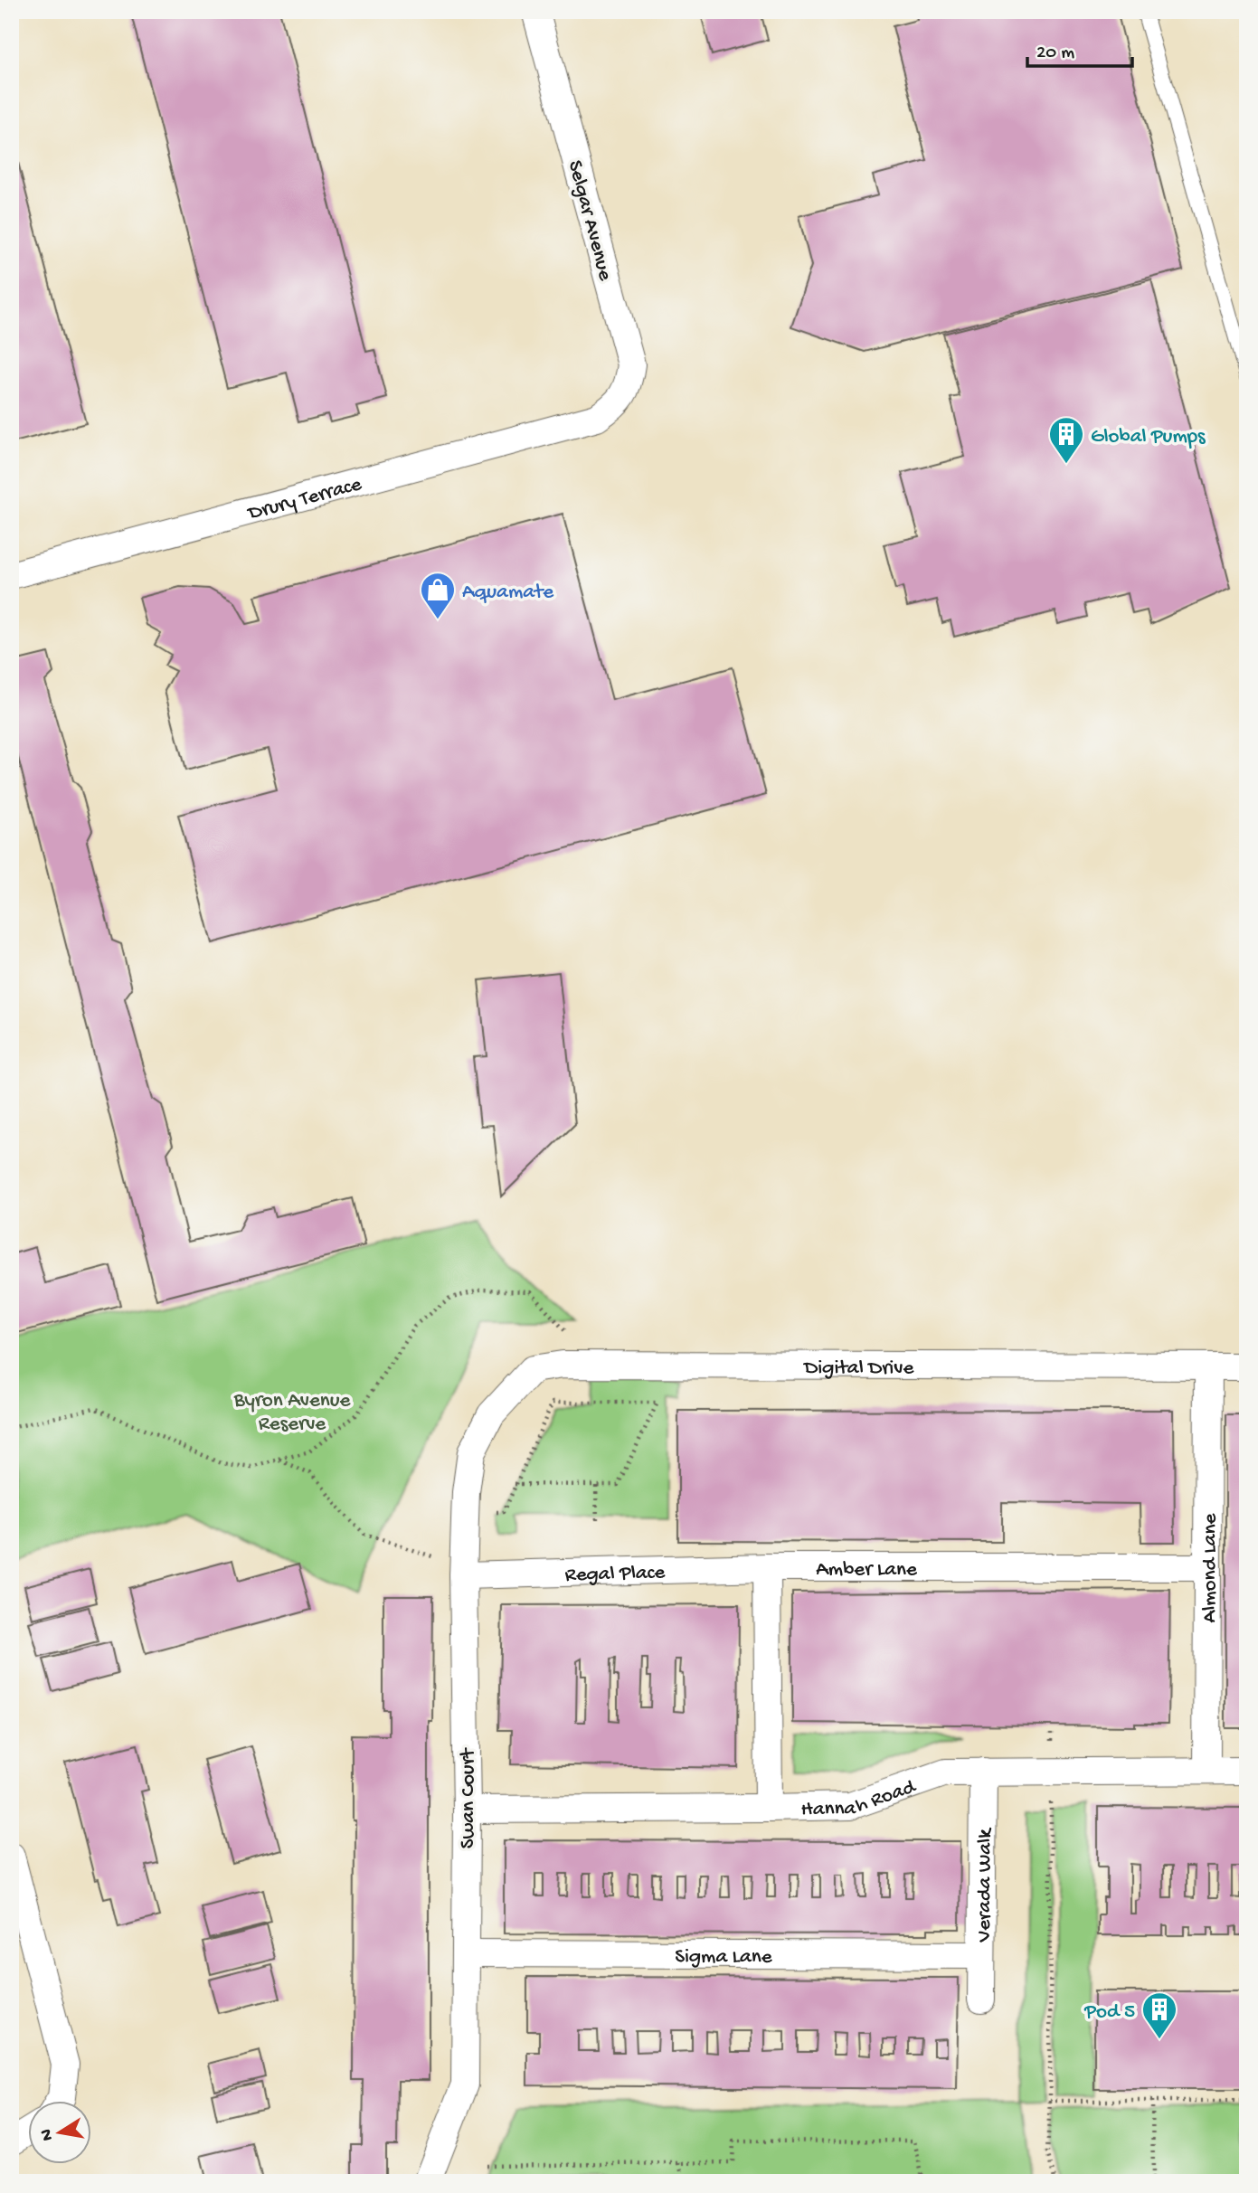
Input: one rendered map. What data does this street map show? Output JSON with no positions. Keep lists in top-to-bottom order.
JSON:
{
  "streets": {
    "street": [
      "Selgar Avenue",
      "Drury Terrace",
      "Digital Drive",
      "Amber Lane",
      "Almond Lane",
      "Regal Place",
      "Hannah Road",
      "Swan Court",
      "Verada Walk",
      "Sigma Lane"
    ]
  },
  "crossings": [
    ["Selgar Avenue", "Drury Terrace"],
    ["Digital Drive", "Almond Lane"],
    ["Digital Drive", "Swan Court"],
    ["Amber Lane", "Almond Lane"],
    ["Amber Lane", "Regal Place"],
    ["Almond Lane", "Hannah Road"],
    ["Regal Place", "Swan Court"],
    ["Hannah Road", "Swan Court"],
    ["Hannah Road", "Verada Walk"],
    ["Swan Court", "Sigma Lane"],
    ["Verada Walk", "Sigma Lane"]
  ],
  "parks": ["Byron Avenue Reserve"],
  "places": {
    "building": ["Global Pumps", "Pod 5"],
    "shop": ["Aquamate"]
  },
  "scale_bar": "20 m",
  "north": "left"
}
